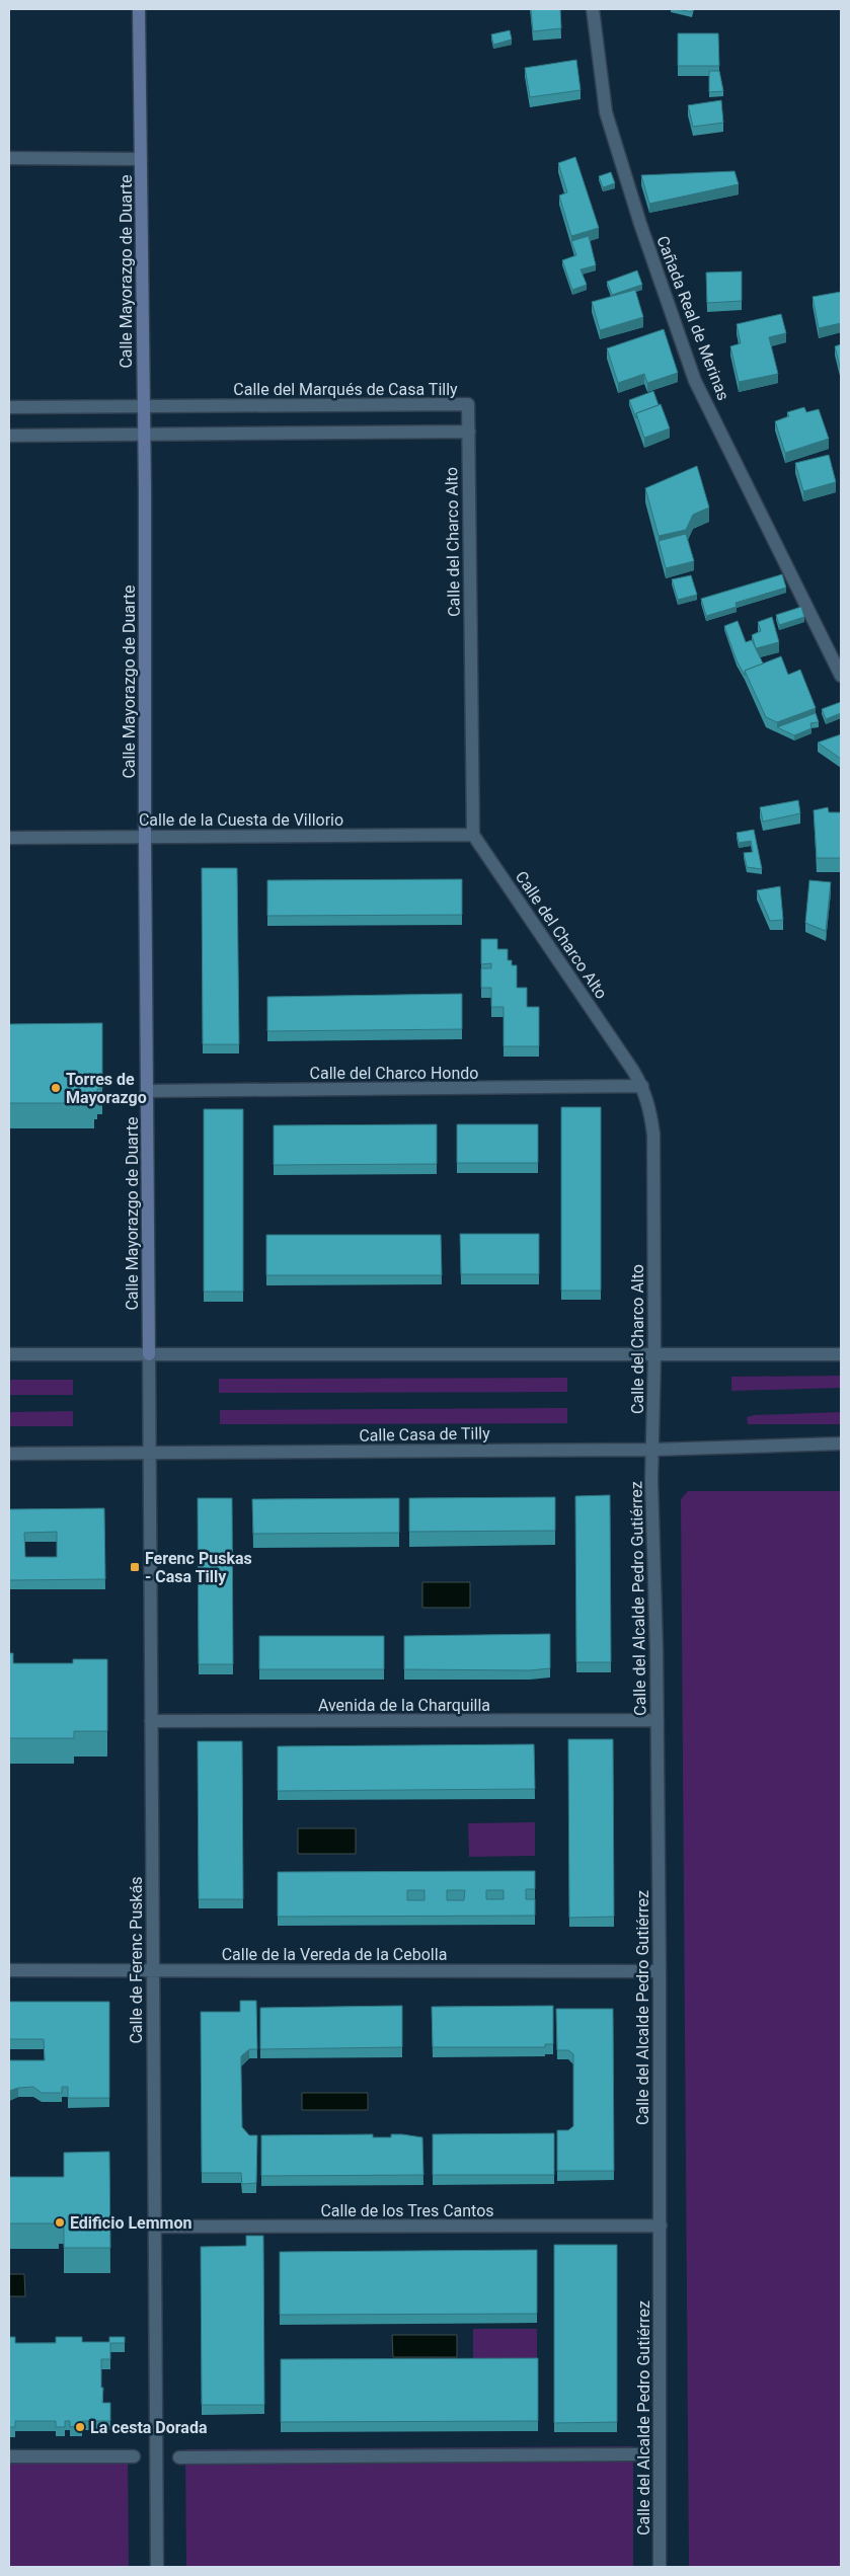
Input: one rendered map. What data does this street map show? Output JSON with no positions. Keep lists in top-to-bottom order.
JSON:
{
  "streets": {
    "street": [
      "Calle Mayorazgo de Duarte",
      "Cañada Real de Merinas",
      "Calle del Marqués de Casa Tilly",
      "Calle del Charco Alto",
      "Calle de la Cuesta de Villorio",
      "Calle del Charco Hondo",
      "Calle Casa de Tilly",
      "Calle del Alcalde Pedro Gutiérrez",
      "Avenida de la Charquilla",
      "Calle de la Vereda de la Cebolla",
      "Calle de Ferenc Puskás",
      "Calle de los Tres Cantos"
    ]
  },
  "crossings": [
    ["Calle Mayorazgo de Duarte", "Calle del Marqués de Casa Tilly"],
    ["Calle Mayorazgo de Duarte", "Calle de la Cuesta de Villorio"],
    ["Calle Mayorazgo de Duarte", "Calle del Charco Hondo"],
    ["Calle Mayorazgo de Duarte", "Calle de Ferenc Puskás"],
    ["Calle del Marqués de Casa Tilly", "Calle del Charco Alto"],
    ["Calle del Charco Alto", "Calle de la Cuesta de Villorio"],
    ["Calle del Charco Alto", "Calle del Charco Hondo"],
    ["Calle del Charco Alto", "Calle Casa de Tilly"],
    ["Calle del Charco Alto", "Calle del Alcalde Pedro Gutiérrez"],
    ["Calle Casa de Tilly", "Calle del Alcalde Pedro Gutiérrez"],
    ["Calle Casa de Tilly", "Calle de Ferenc Puskás"],
    ["Calle del Alcalde Pedro Gutiérrez", "Avenida de la Charquilla"],
    ["Calle del Alcalde Pedro Gutiérrez", "Calle de la Vereda de la Cebolla"],
    ["Calle del Alcalde Pedro Gutiérrez", "Calle de los Tres Cantos"],
    ["Avenida de la Charquilla", "Calle de Ferenc Puskás"],
    ["Calle de la Vereda de la Cebolla", "Calle de Ferenc Puskás"],
    ["Calle de Ferenc Puskás", "Calle de los Tres Cantos"]
  ],
  "places": {
    "other": ["Torres de Mayorazgo", "Edificio Lemmon", "La cesta Dorada"],
    "transit": ["Ferenc Puskas - Casa Tilly"]
  }
}
